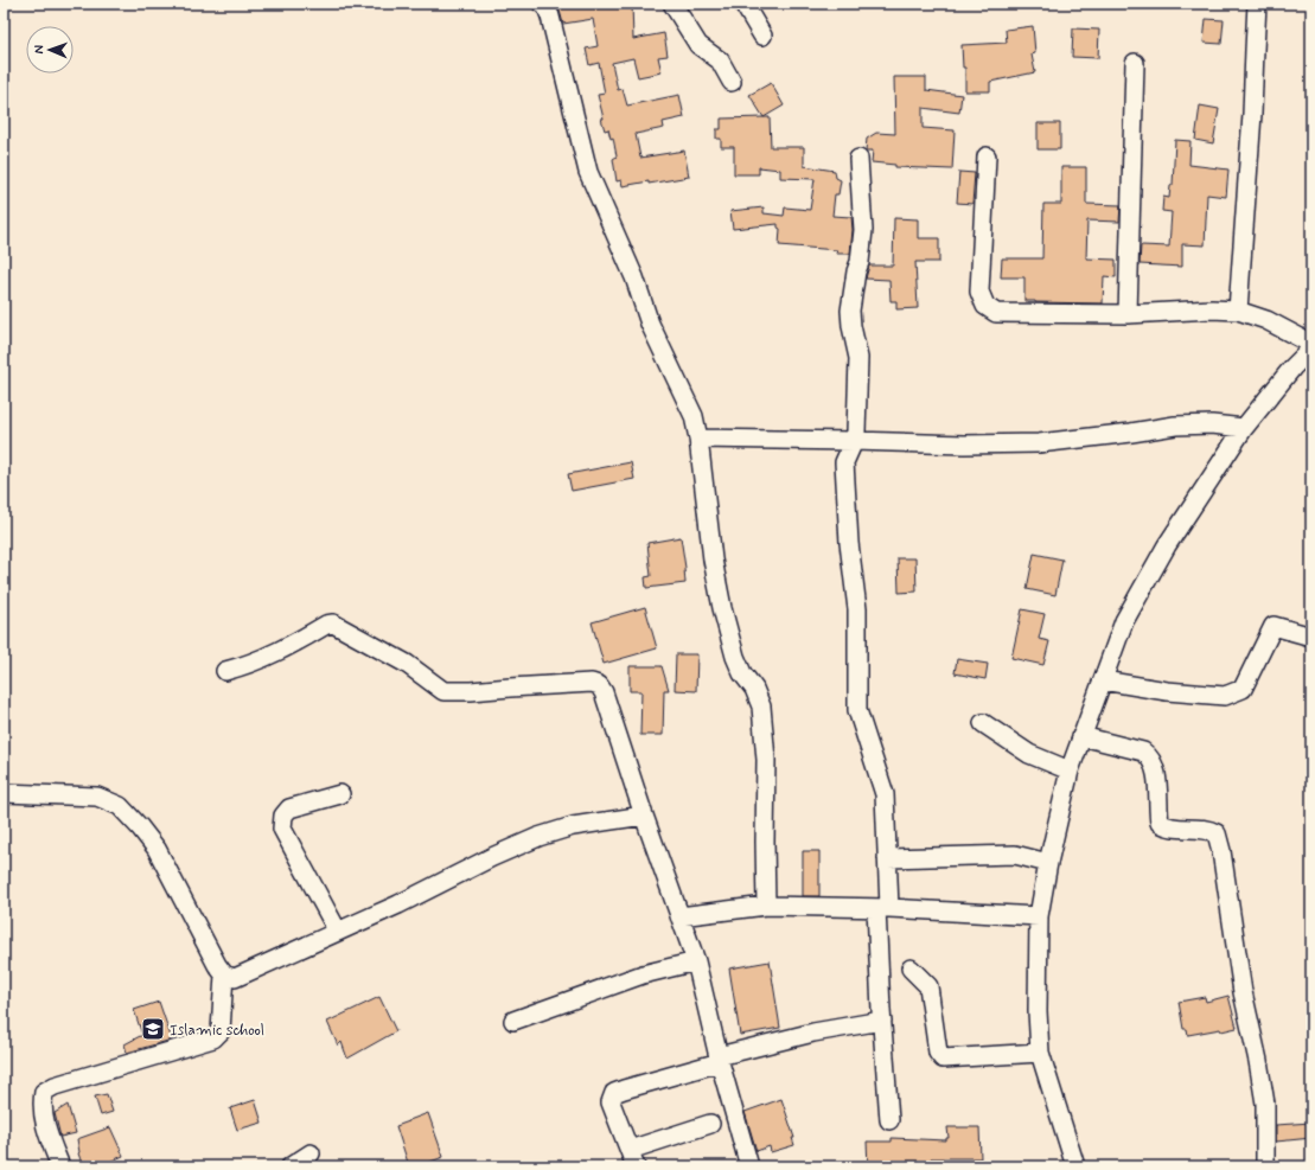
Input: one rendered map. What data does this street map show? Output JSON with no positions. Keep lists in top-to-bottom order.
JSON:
{
  "places": {
    "school or university": ["Islamic school"]
  },
  "north": "left"
}
